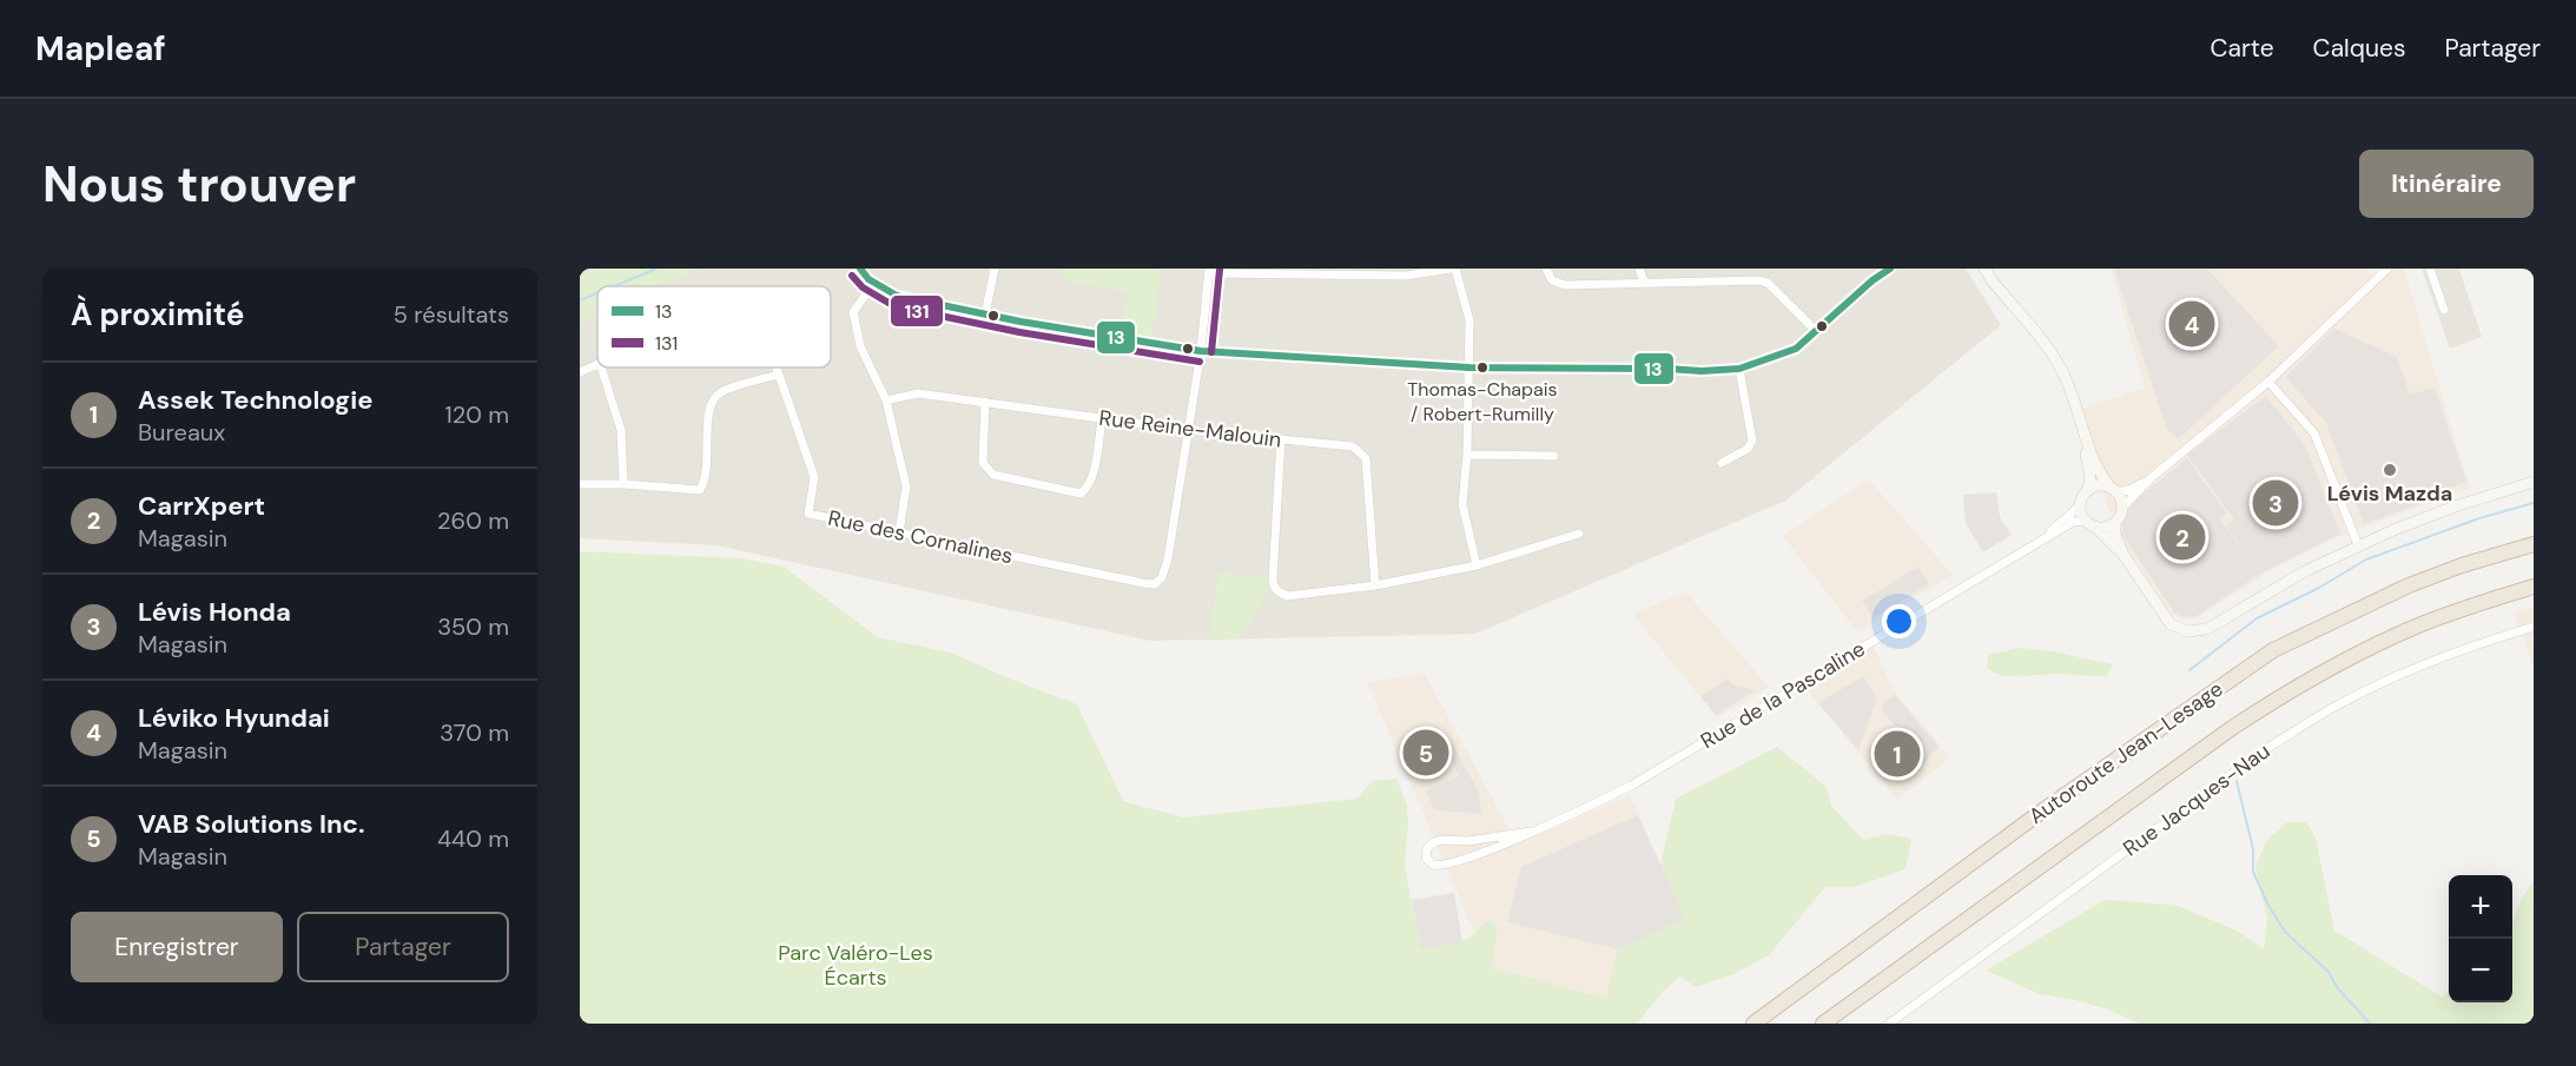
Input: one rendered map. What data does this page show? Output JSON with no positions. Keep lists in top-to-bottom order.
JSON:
{
  "streets": {
    "highway": ["Autoroute Jean-Lesage"],
    "street": [
      "Rue Reine-Malouin",
      "Rue des Cornalines",
      "Rue de la Pascaline",
      "Rue Jacques-Nau"
    ]
  },
  "crossings": [
    ["Rue Reine-Malouin", "Rue des Cornalines"]
  ],
  "parks": ["Parc Valéro-Les Écarts"],
  "places": ["Thomas-Chapais / Robert-Rumilly", "Lévis Mazda"],
  "lines": ["transit line 13", "transit line 131"],
  "legend": ["13", "131"],
  "page": {
    "header": "Mapleaf",
    "nav": ["Carte", "Calques", "Partager"],
    "buttons": [
      "Itinéraire",
      ["Enregistrer", "Partager"]
    ],
    "title": "Nous trouver",
    "heading": ["À proximité", "5 résultats"],
    "pins": [
      "4",
      "3",
      "2",
      "5",
      "1"
    ],
    "list": [
      {
        "mark": "1",
        "name": "Assek Technologie",
        "note": "Bureaux",
        "value": "120 m"
      },
      {
        "mark": "2",
        "name": "CarrXpert",
        "note": "Magasin",
        "value": "260 m"
      },
      {
        "mark": "3",
        "name": "Lévis Honda",
        "note": "Magasin",
        "value": "350 m"
      },
      {
        "mark": "4",
        "name": "Léviko Hyundai",
        "note": "Magasin",
        "value": "370 m"
      },
      {
        "mark": "5",
        "name": "VAB Solutions Inc.",
        "note": "Magasin",
        "value": "440 m"
      }
    ],
    "map_buttons": ["+", "−"]
  }
}
